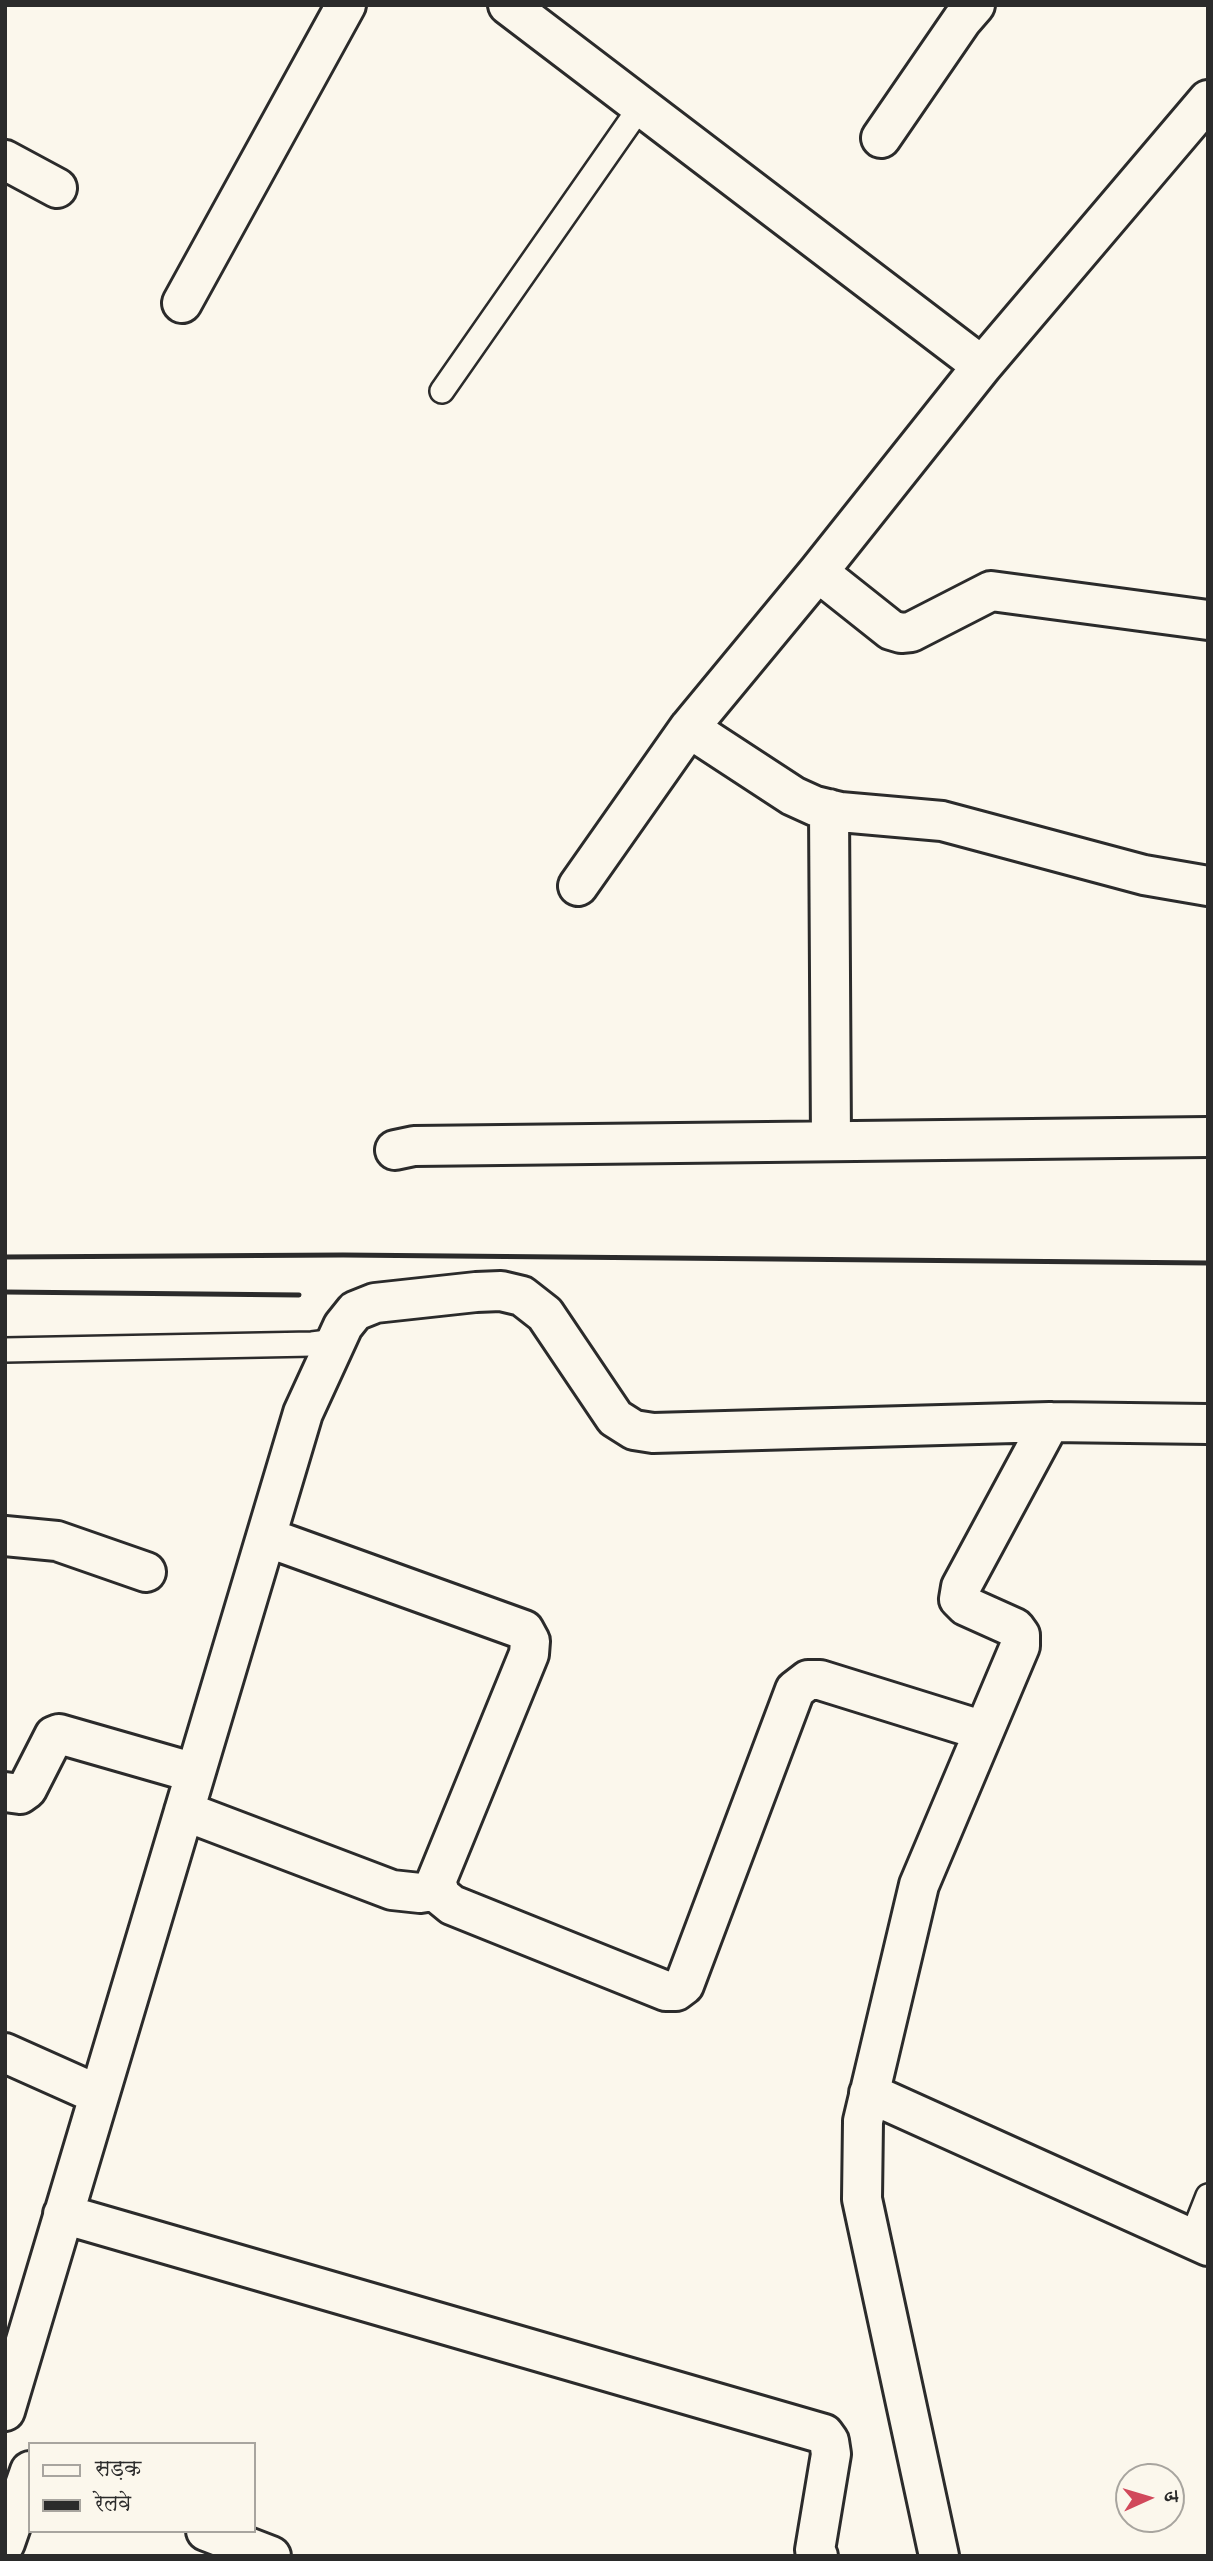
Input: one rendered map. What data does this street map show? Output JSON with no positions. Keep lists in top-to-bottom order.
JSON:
{
  "legend": ["सड़क", "रेलवे"],
  "north": "right"
}
